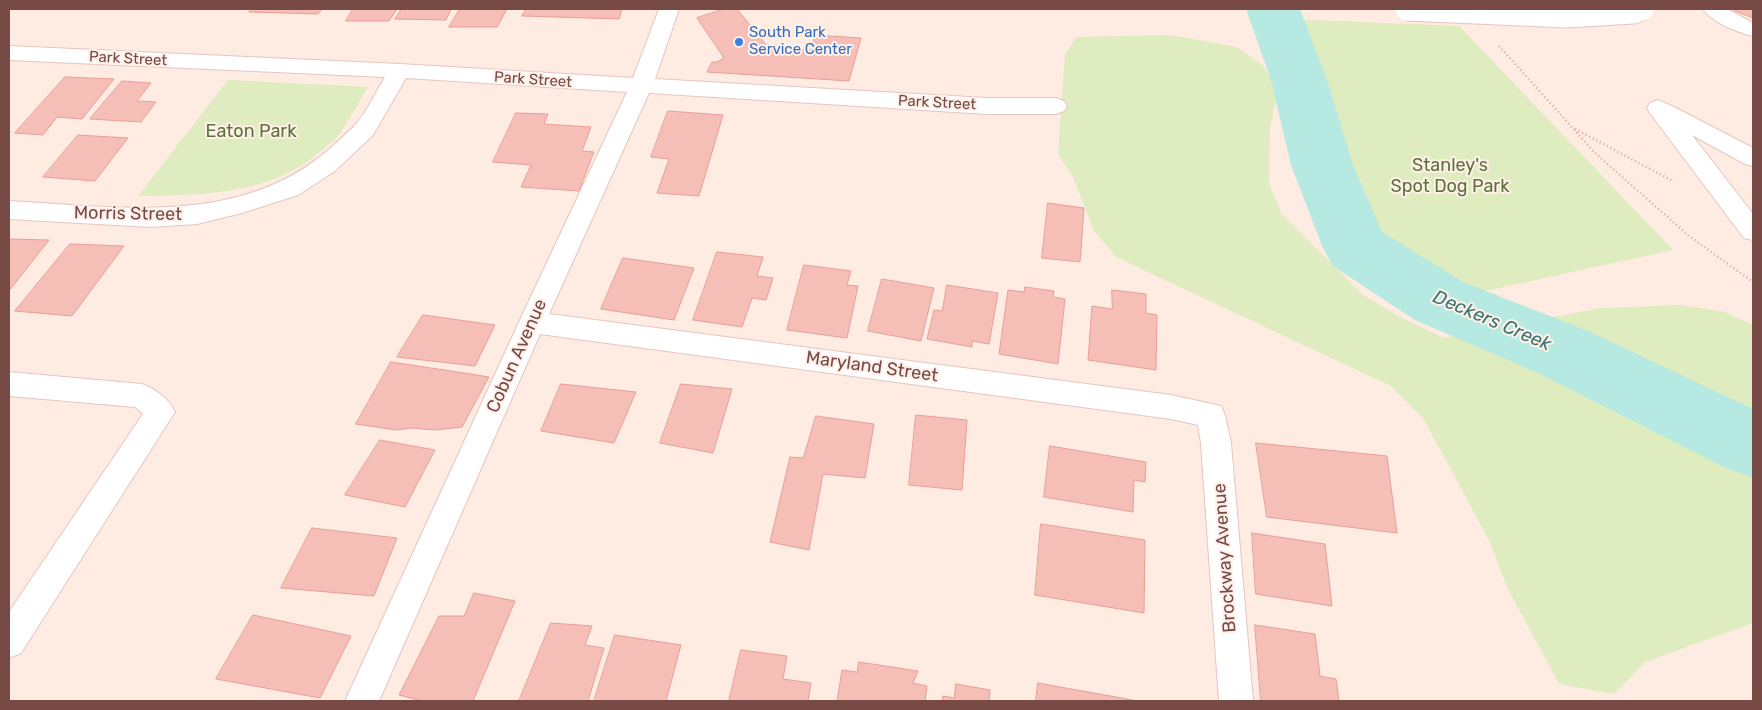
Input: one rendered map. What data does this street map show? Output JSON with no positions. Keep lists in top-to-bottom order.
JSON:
{
  "streets": {
    "street": [
      "Park Street",
      "Morris Street",
      "Cobun Avenue",
      "Maryland Street",
      "Brockway Avenue"
    ]
  },
  "crossings": [
    ["Park Street", "Morris Street"],
    ["Park Street", "Cobun Avenue"],
    ["Cobun Avenue", "Maryland Street"],
    ["Maryland Street", "Brockway Avenue"]
  ],
  "water": ["Deckers Creek"],
  "parks": ["Eaton Park", "Stanley's Spot Dog Park"],
  "places": ["South Park Service Center"]
}
